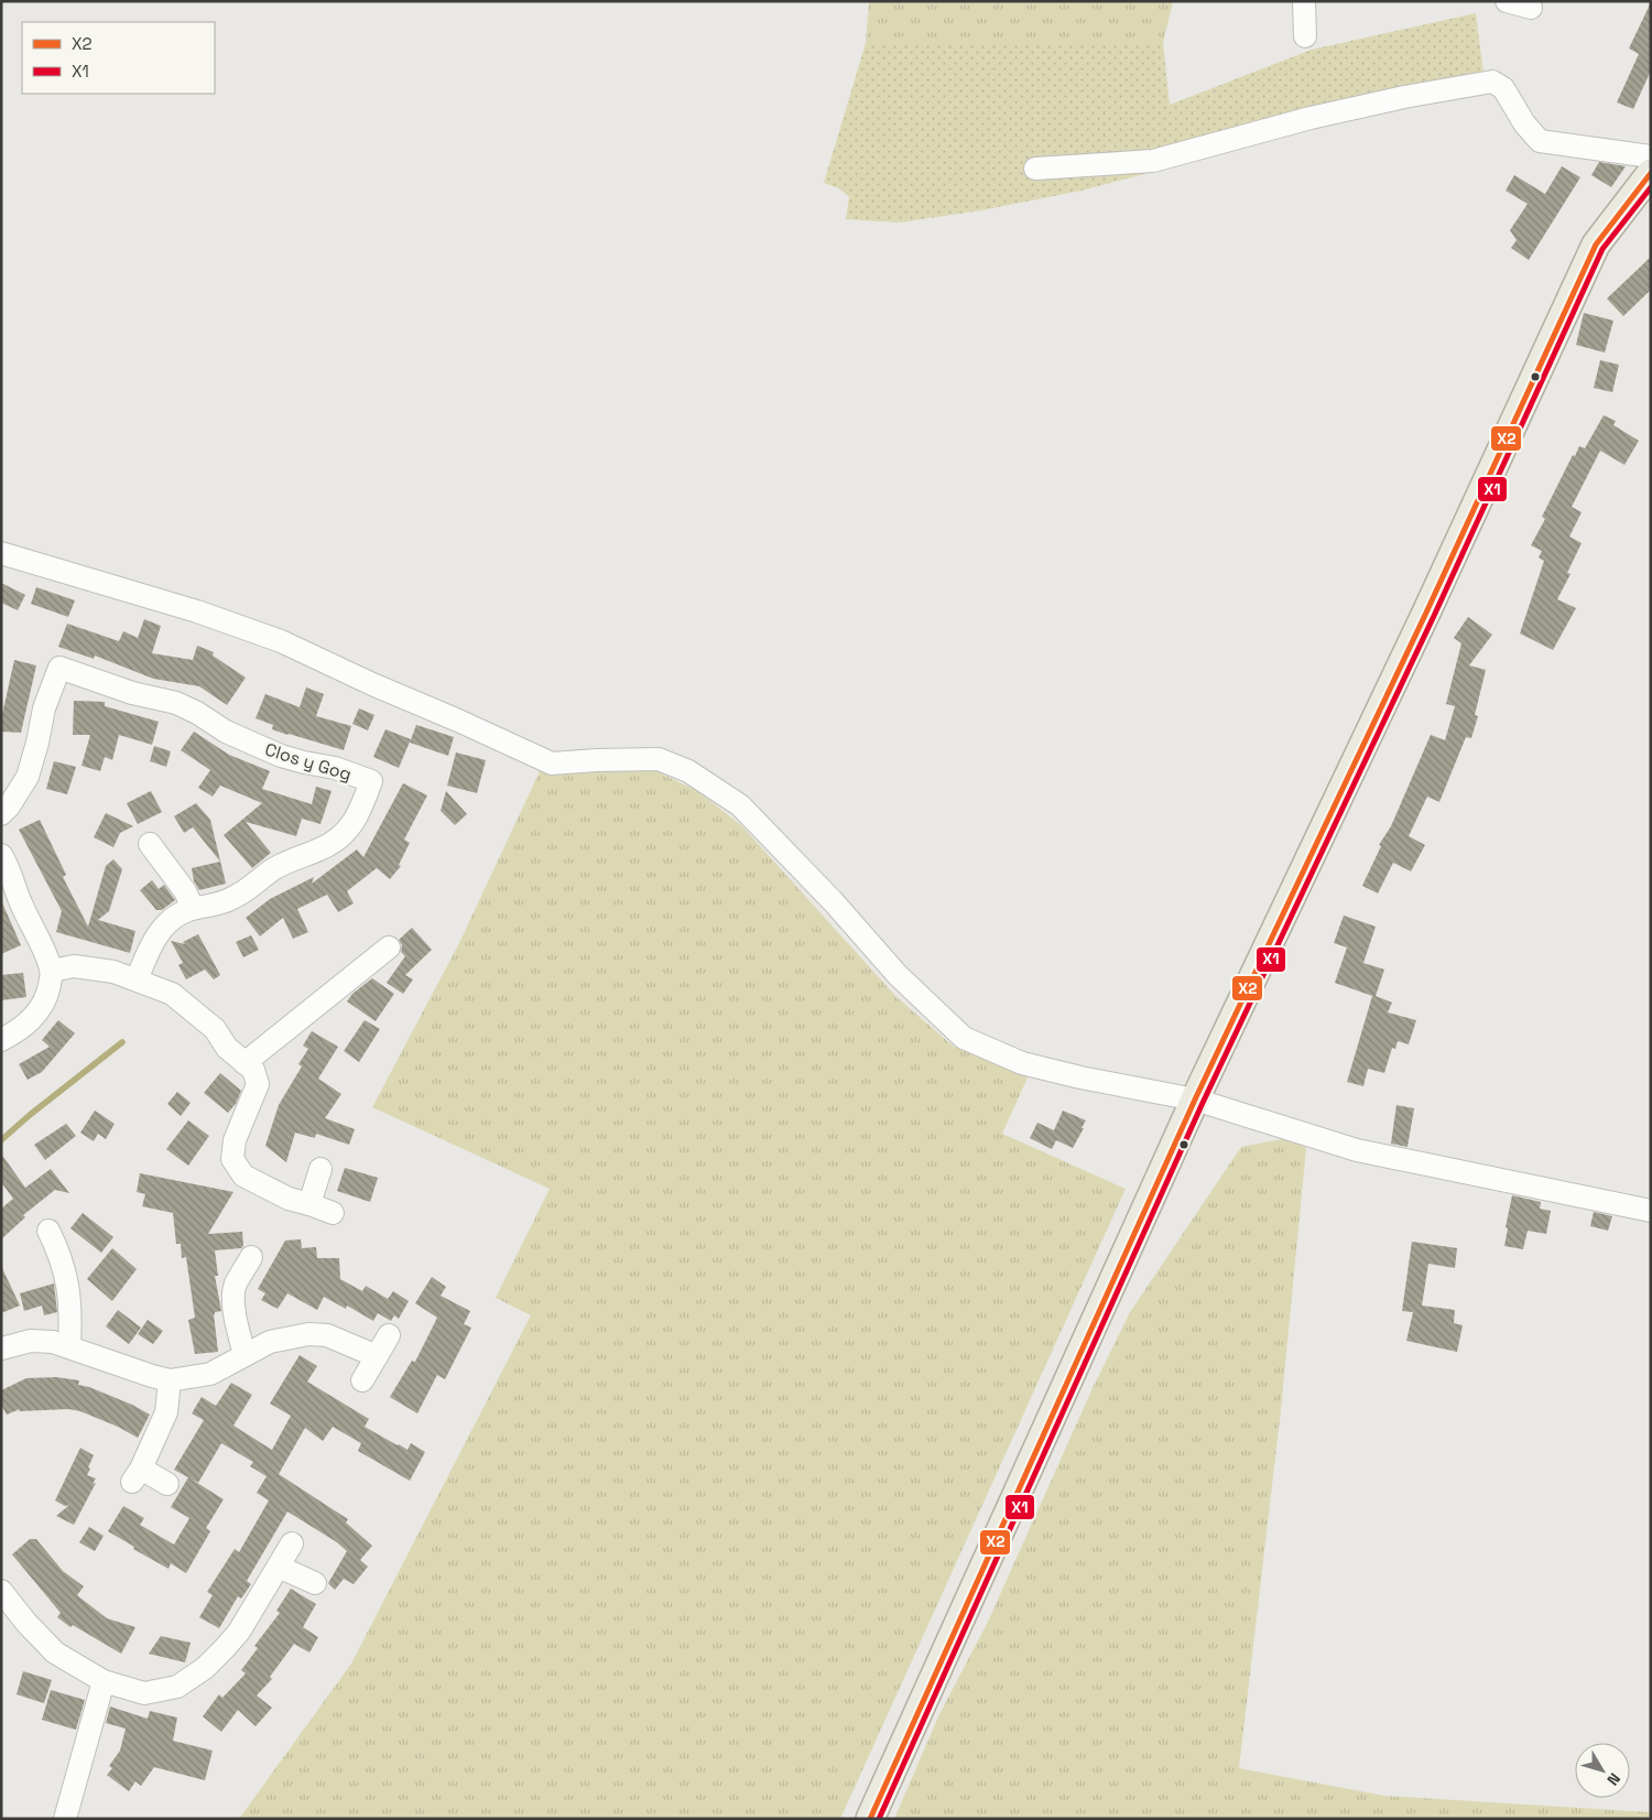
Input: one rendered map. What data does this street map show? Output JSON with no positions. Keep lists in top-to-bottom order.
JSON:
{
  "streets": {
    "street": ["Clos y Gog"]
  },
  "lines": ["transit line X2", "transit line X1"],
  "legend": ["X2", "X1"],
  "north": "bottom right"
}
